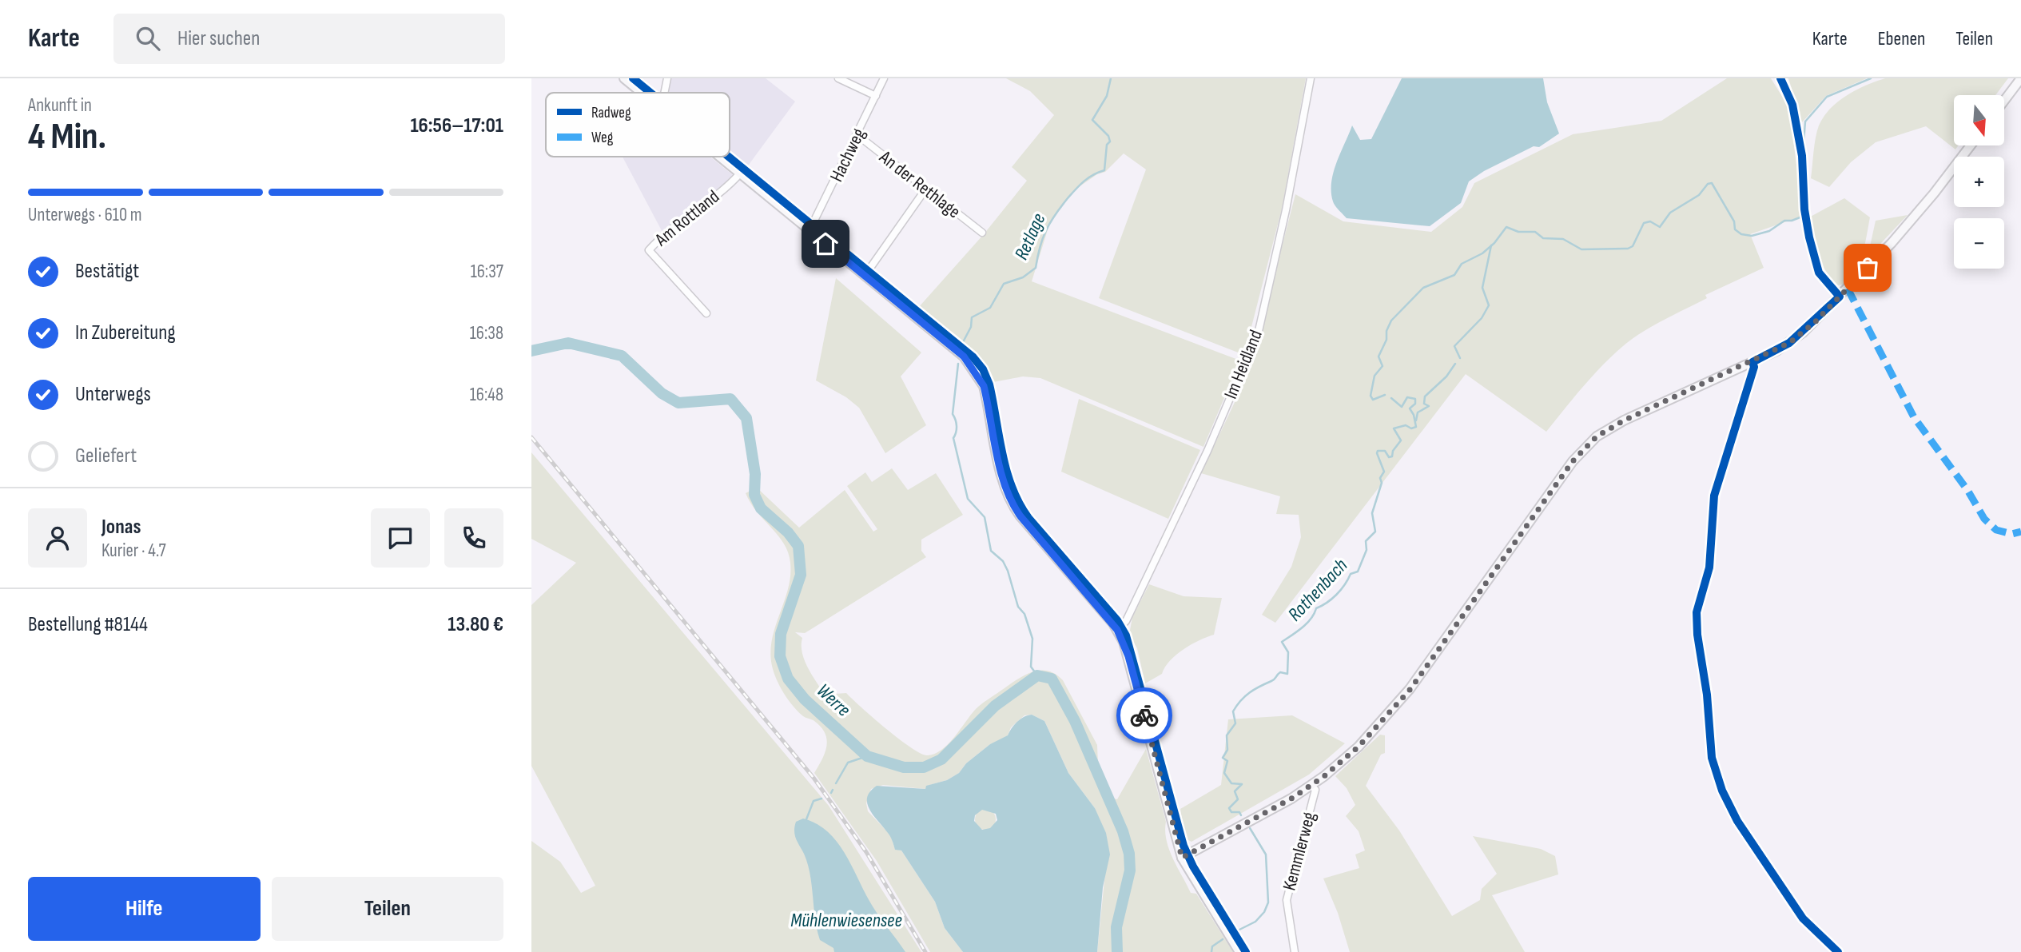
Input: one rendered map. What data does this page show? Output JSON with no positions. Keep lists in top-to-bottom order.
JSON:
{
  "streets": {
    "street": [
      "Hachweg",
      "An der Rethlage",
      "Am Rottland",
      "Im Heidland",
      "Kemmlerweg"
    ]
  },
  "crossings": [
    ["Hachweg", "An der Rethlage"]
  ],
  "water": [
    "Retlage",
    "Rothenbach",
    "Werre",
    "Mühlenwiesensee"
  ],
  "legend": ["Radweg", "Weg"],
  "north": "bottom",
  "page": {
    "header": "Karte",
    "search": "Hier suchen",
    "nav": ["Karte", "Ebenen", "Teilen"],
    "heading": ["4 Min.", "Ankunft in", "16:56–17:01"],
    "panel": [
      "Jonas",
      "Kurier · 4.7",
      "Bestellung #8144",
      "13.80 €"
    ],
    "map_buttons": ["+", "−"],
    "bar": "Unterwegs · 610 m",
    "list": [
      ["Bestätigt", "16:37"],
      ["In Zubereitung", "16:38"],
      ["Unterwegs", "16:48"],
      "Geliefert"
    ],
    "buttons": ["Hilfe", "Teilen"]
  }
}
